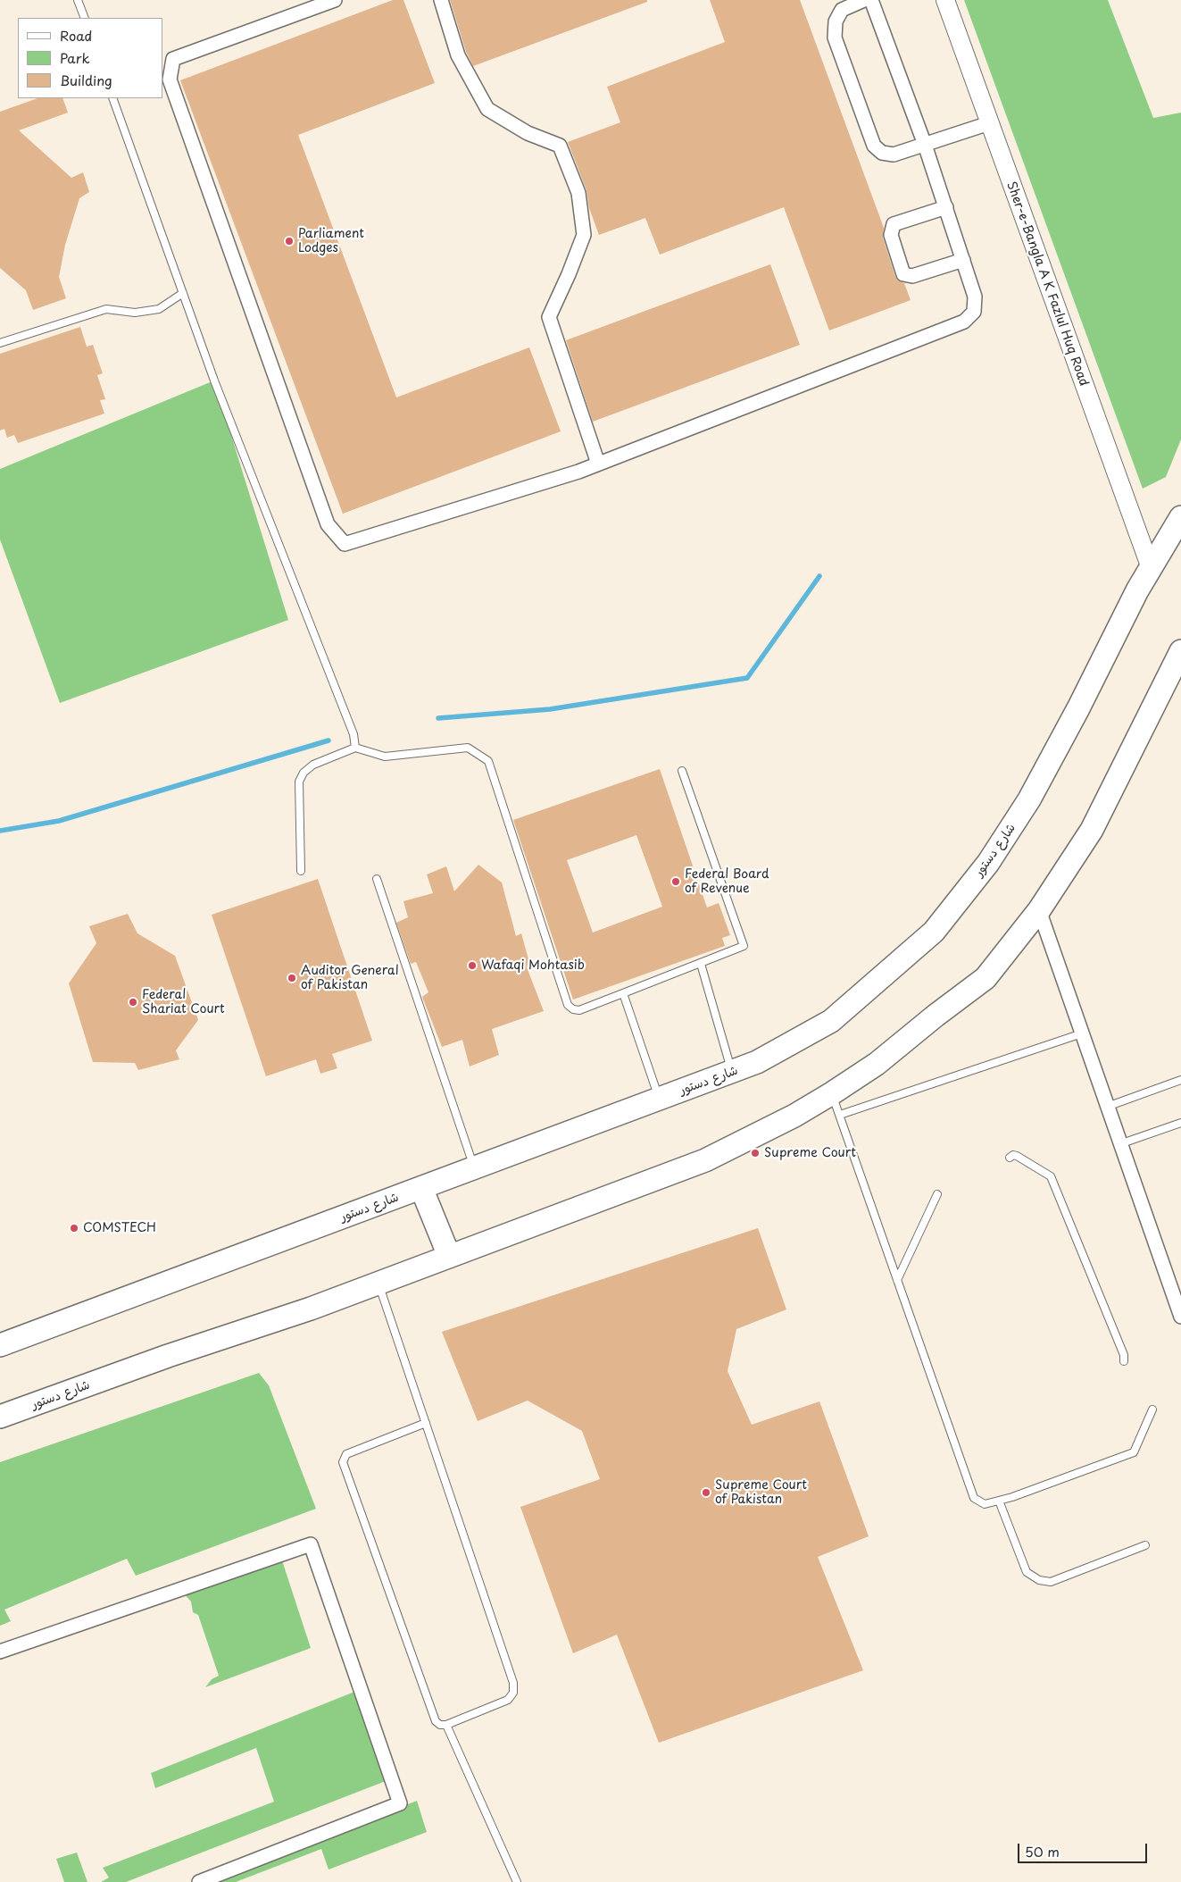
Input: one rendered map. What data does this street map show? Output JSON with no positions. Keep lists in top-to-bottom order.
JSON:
{
  "streets": {
    "main road": ["شارع دستور"],
    "street": ["Sher-e-Bangla A K Fazlul Huq Road"]
  },
  "crossings": [
    ["Sher-e-Bangla A K Fazlul Huq Road", "شارع دستور"]
  ],
  "places": [
    "Parliament Lodges",
    "Federal Board of Revenue",
    "Wafaqi Mohtasib",
    "Auditor General of Pakistan",
    "Federal Shariat Court",
    "Supreme Court",
    "COMSTECH",
    "Supreme Court of Pakistan"
  ],
  "legend": ["Road", "Park", "Building"],
  "scale_bar": "50 m"
}
